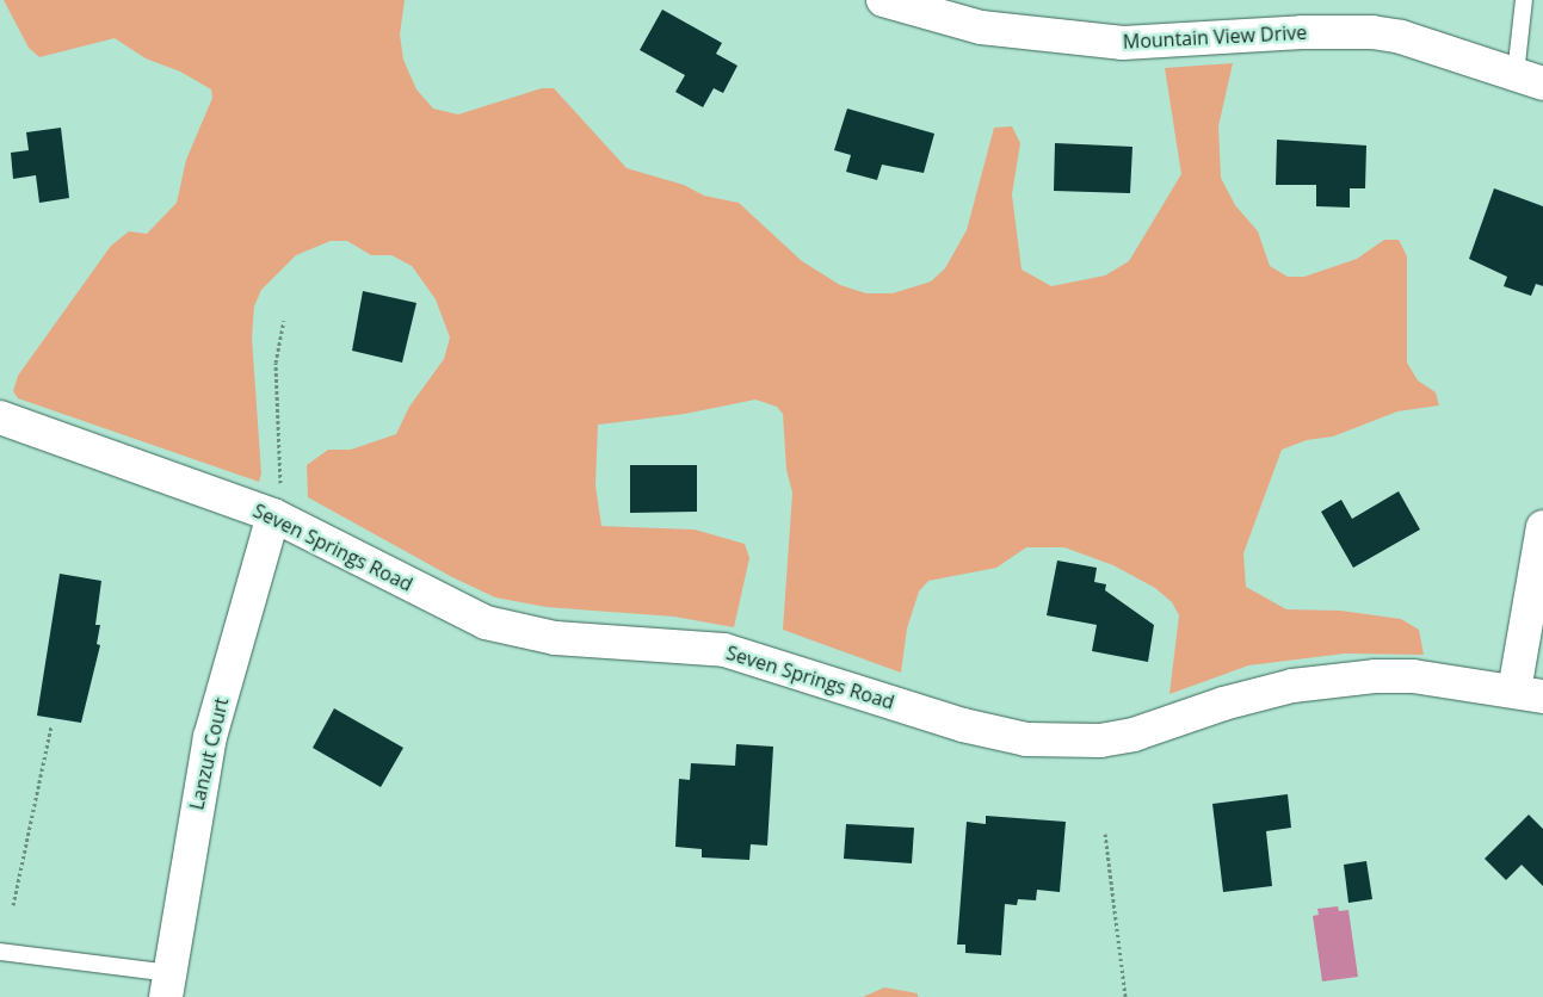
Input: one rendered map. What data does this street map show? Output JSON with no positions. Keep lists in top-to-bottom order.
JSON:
{
  "streets": {
    "street": ["Mountain View Drive", "Seven Springs Road", "Lanzut Court"]
  },
  "crossings": [
    ["Seven Springs Road", "Lanzut Court"]
  ]
}
